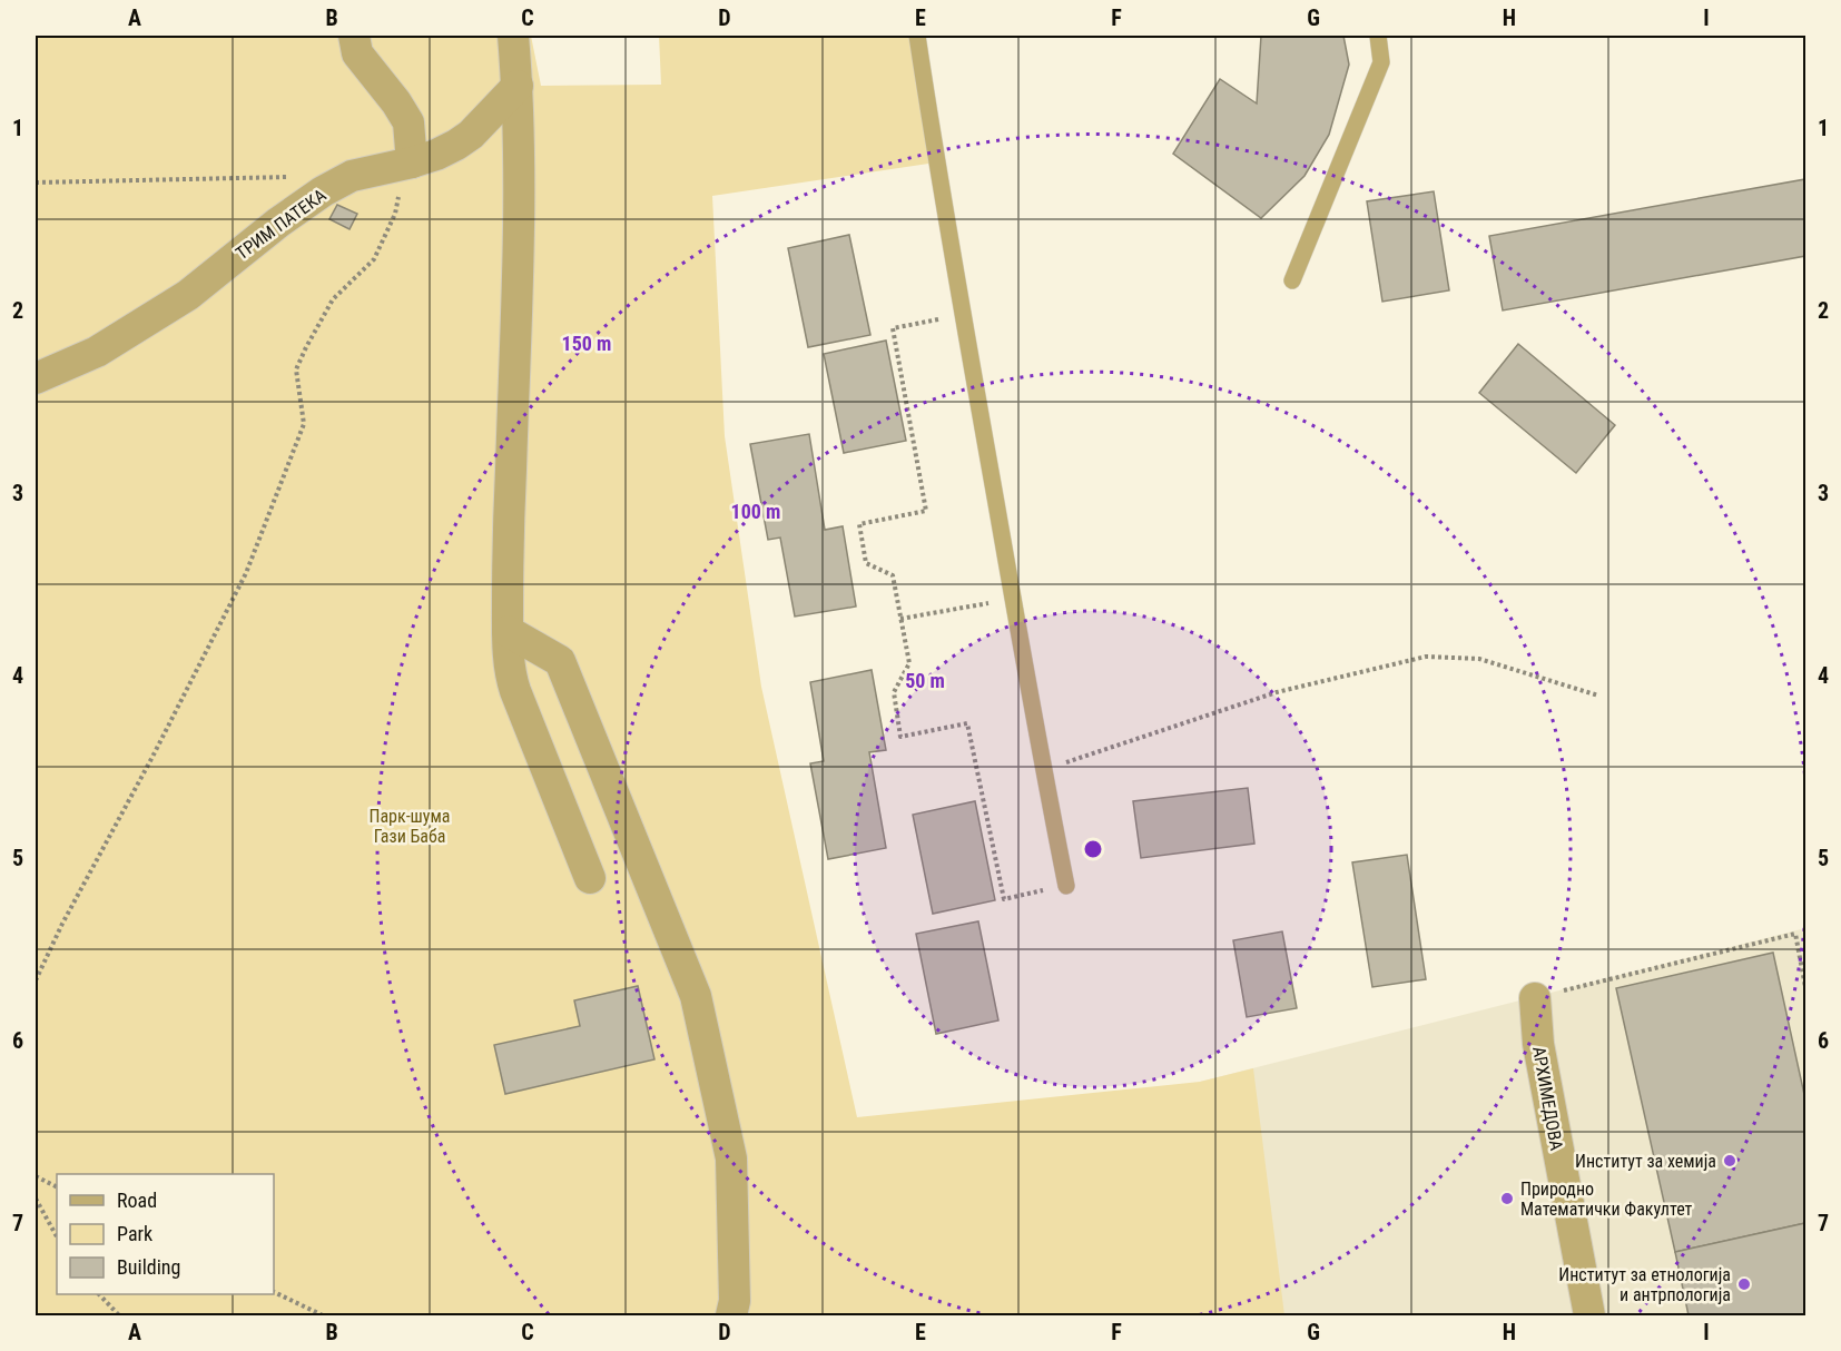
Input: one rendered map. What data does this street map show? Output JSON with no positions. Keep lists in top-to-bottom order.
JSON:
{
  "streets": {
    "street": ["ТРИМ ПАТЕКА", "АРХИМЕДОВА"]
  },
  "parks": ["Парк-шума Гази Баба"],
  "places": ["Институт за хемија", "Природно Математички Факултет", "Институт за етнологија и антрпологија"],
  "legend": ["Road", "Park", "Building"],
  "grid": {
    "columns": [
      "A",
      "B",
      "C",
      "D",
      "E",
      "F",
      "G",
      "H",
      "I"
    ],
    "rows": [
      "1",
      "2",
      "3",
      "4",
      "5",
      "6",
      "7"
    ]
  },
  "rings": ["150 m", "100 m", "50 m"]
}
